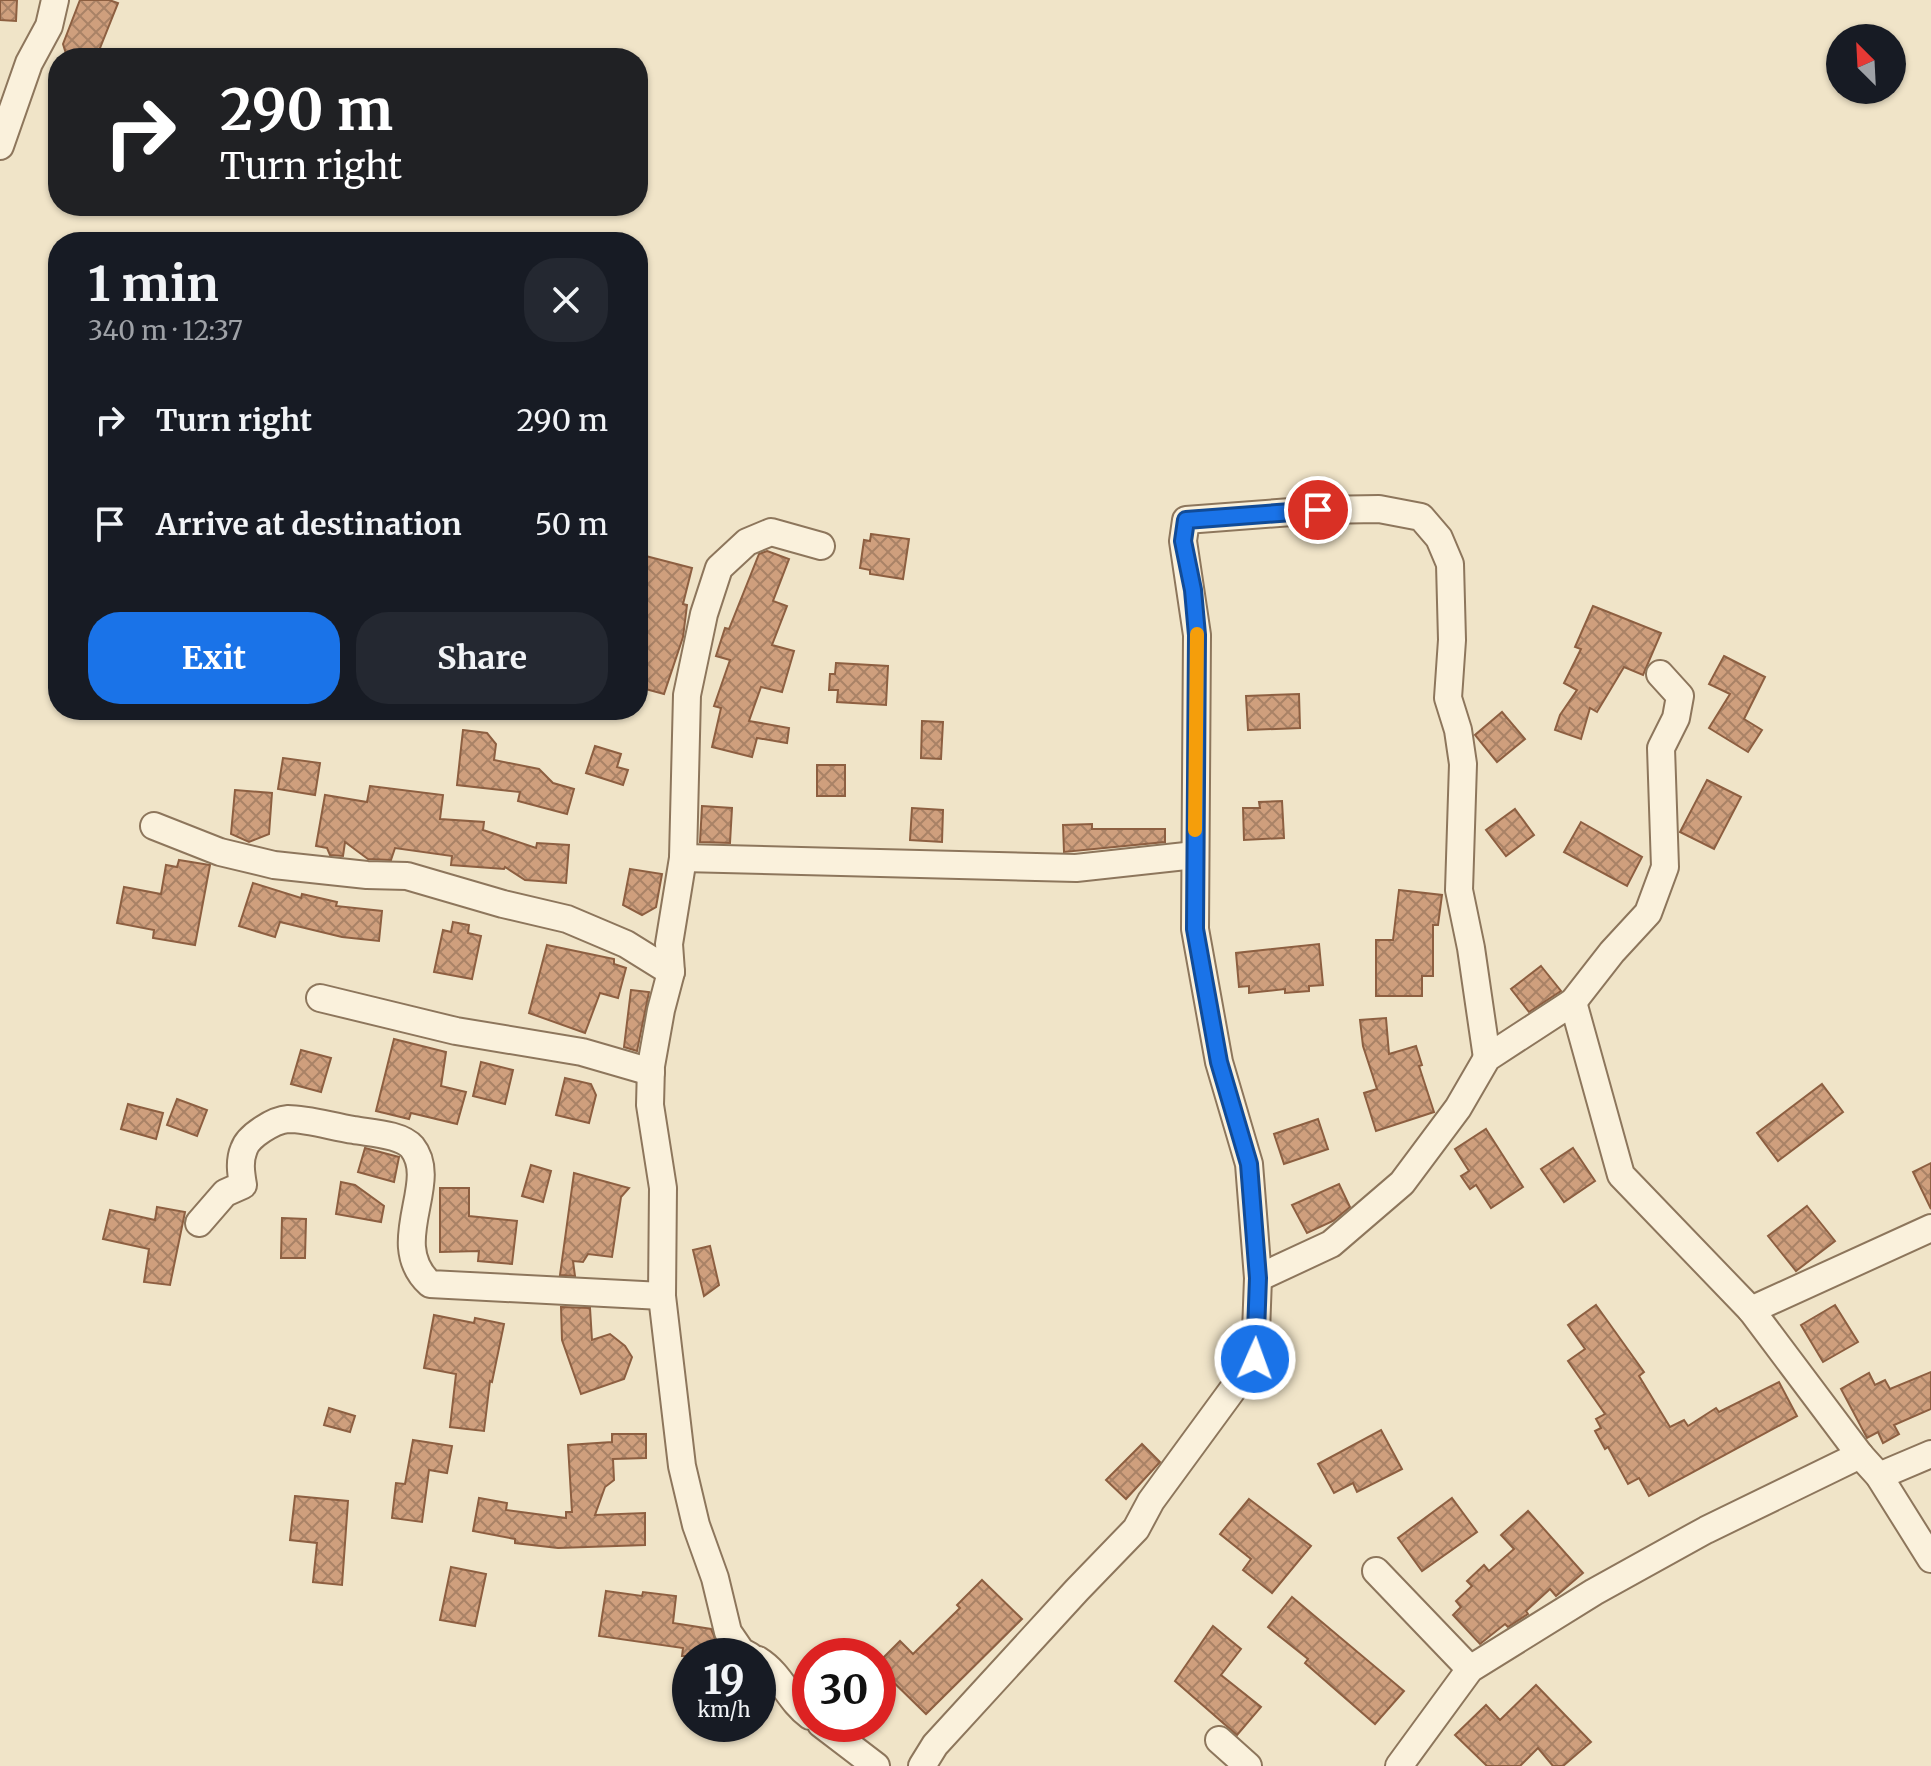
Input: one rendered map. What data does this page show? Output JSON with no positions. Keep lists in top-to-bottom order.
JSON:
{
  "north": "top left",
  "page": {
    "turn": ["290 m", "Turn right"],
    "heading": ["1 min", "340 m · 12:37"],
    "list": [
      {
        "name": "Turn right",
        "value": "290 m"
      },
      {
        "name": "Arrive at destination",
        "value": "50 m"
      }
    ],
    "buttons": ["Exit", "Share"],
    "speed": "19 km/h",
    "limit": "30"
  }
}
